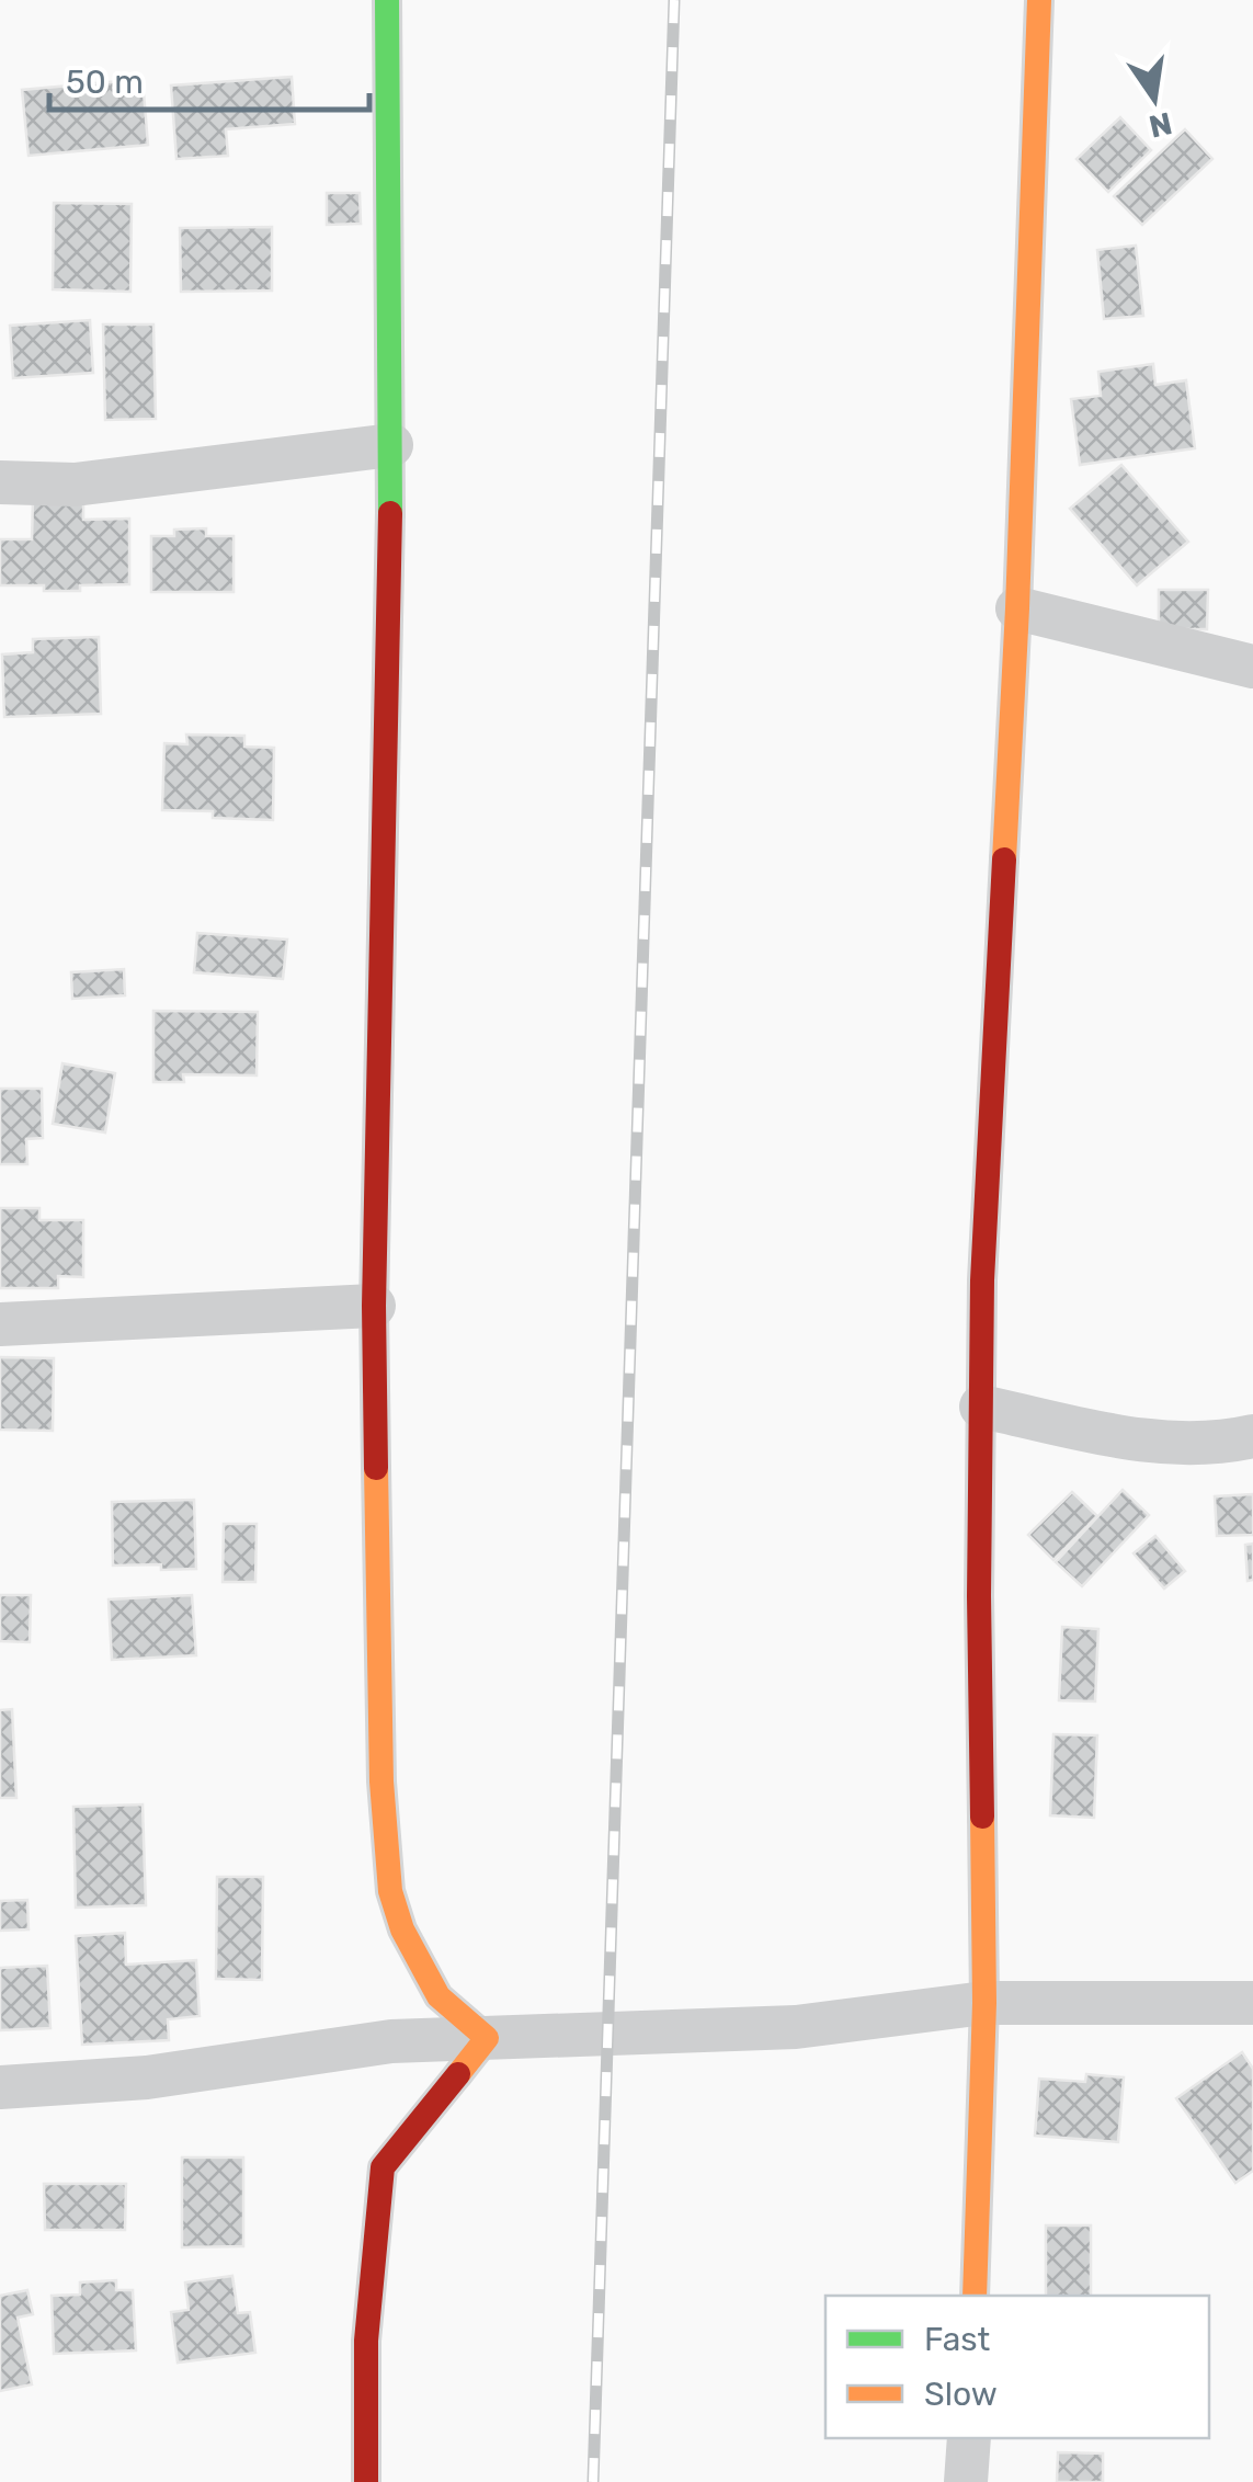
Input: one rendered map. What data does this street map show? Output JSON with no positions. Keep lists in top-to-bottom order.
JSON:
{
  "legend": ["Fast", "Slow"],
  "scale_bar": "50 m",
  "north": "bottom"
}
